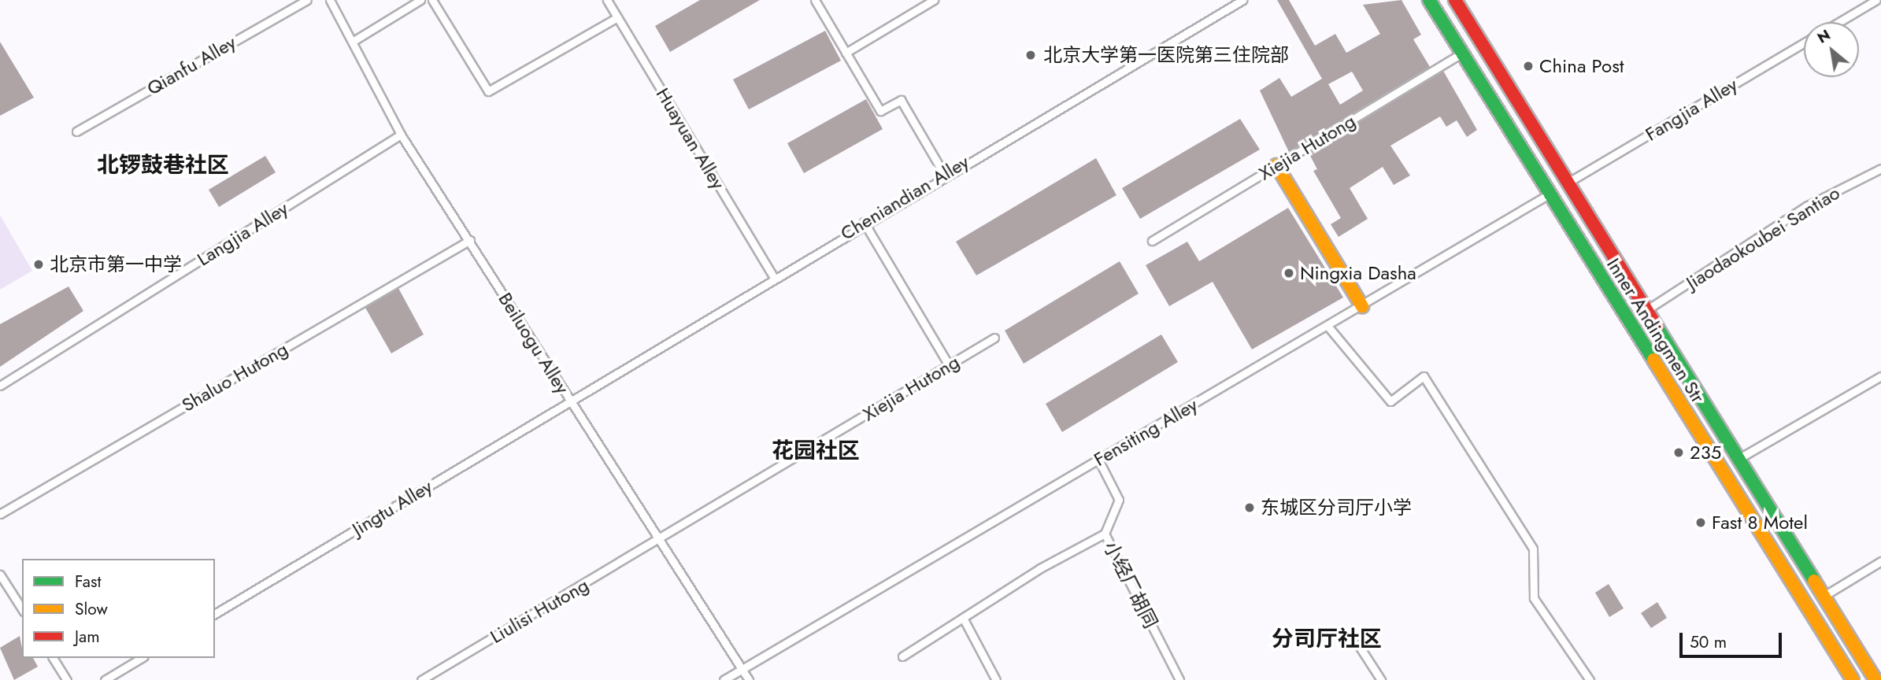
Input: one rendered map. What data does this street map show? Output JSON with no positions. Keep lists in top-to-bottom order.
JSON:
{
  "streets": {
    "main road": ["Inner Andingmen Str"],
    "lane": [
      "Qianfu Alley",
      "Fangjia Alley",
      "Huayuan Alley",
      "Xiejia Hutong",
      "Cheniandian Alley",
      "Langjia Alley",
      "Jiaodaokoubei Santiao",
      "Beiluogu Alley",
      "Shaluo Hutong",
      "Fensiting Alley",
      "Jingtu Alley",
      "小经厂胡同",
      "Liulisi Hutong"
    ]
  },
  "crossings": [
    ["Fangjia Alley", "Inner Andingmen Str"],
    ["Huayuan Alley", "Cheniandian Alley"],
    ["Xiejia Hutong", "Inner Andingmen Str"],
    ["Xiejia Hutong", "Beiluogu Alley"],
    ["Xiejia Hutong", "Liulisi Hutong"],
    ["Cheniandian Alley", "Beiluogu Alley"],
    ["Cheniandian Alley", "Jingtu Alley"],
    ["Langjia Alley", "Beiluogu Alley"],
    ["Jiaodaokoubei Santiao", "Inner Andingmen Str"],
    ["Inner Andingmen Str", "Fensiting Alley"],
    ["Beiluogu Alley", "Shaluo Hutong"],
    ["Beiluogu Alley", "Fensiting Alley"],
    ["Beiluogu Alley", "Jingtu Alley"],
    ["Beiluogu Alley", "Liulisi Hutong"],
    ["Fensiting Alley", "小经厂胡同"]
  ],
  "districts": ["北锣鼓巷社区", "花园社区", "分司厅社区"],
  "places": [
    "北京大学第一医院第三住院部",
    "China Post",
    "北京市第一中学",
    "Ningxia Dasha",
    "235",
    "东城区分司厅小学",
    "Fast 8 Motel"
  ],
  "legend": ["Fast", "Slow", "Jam"],
  "scale_bar": "50 m",
  "north": "top left"
}
